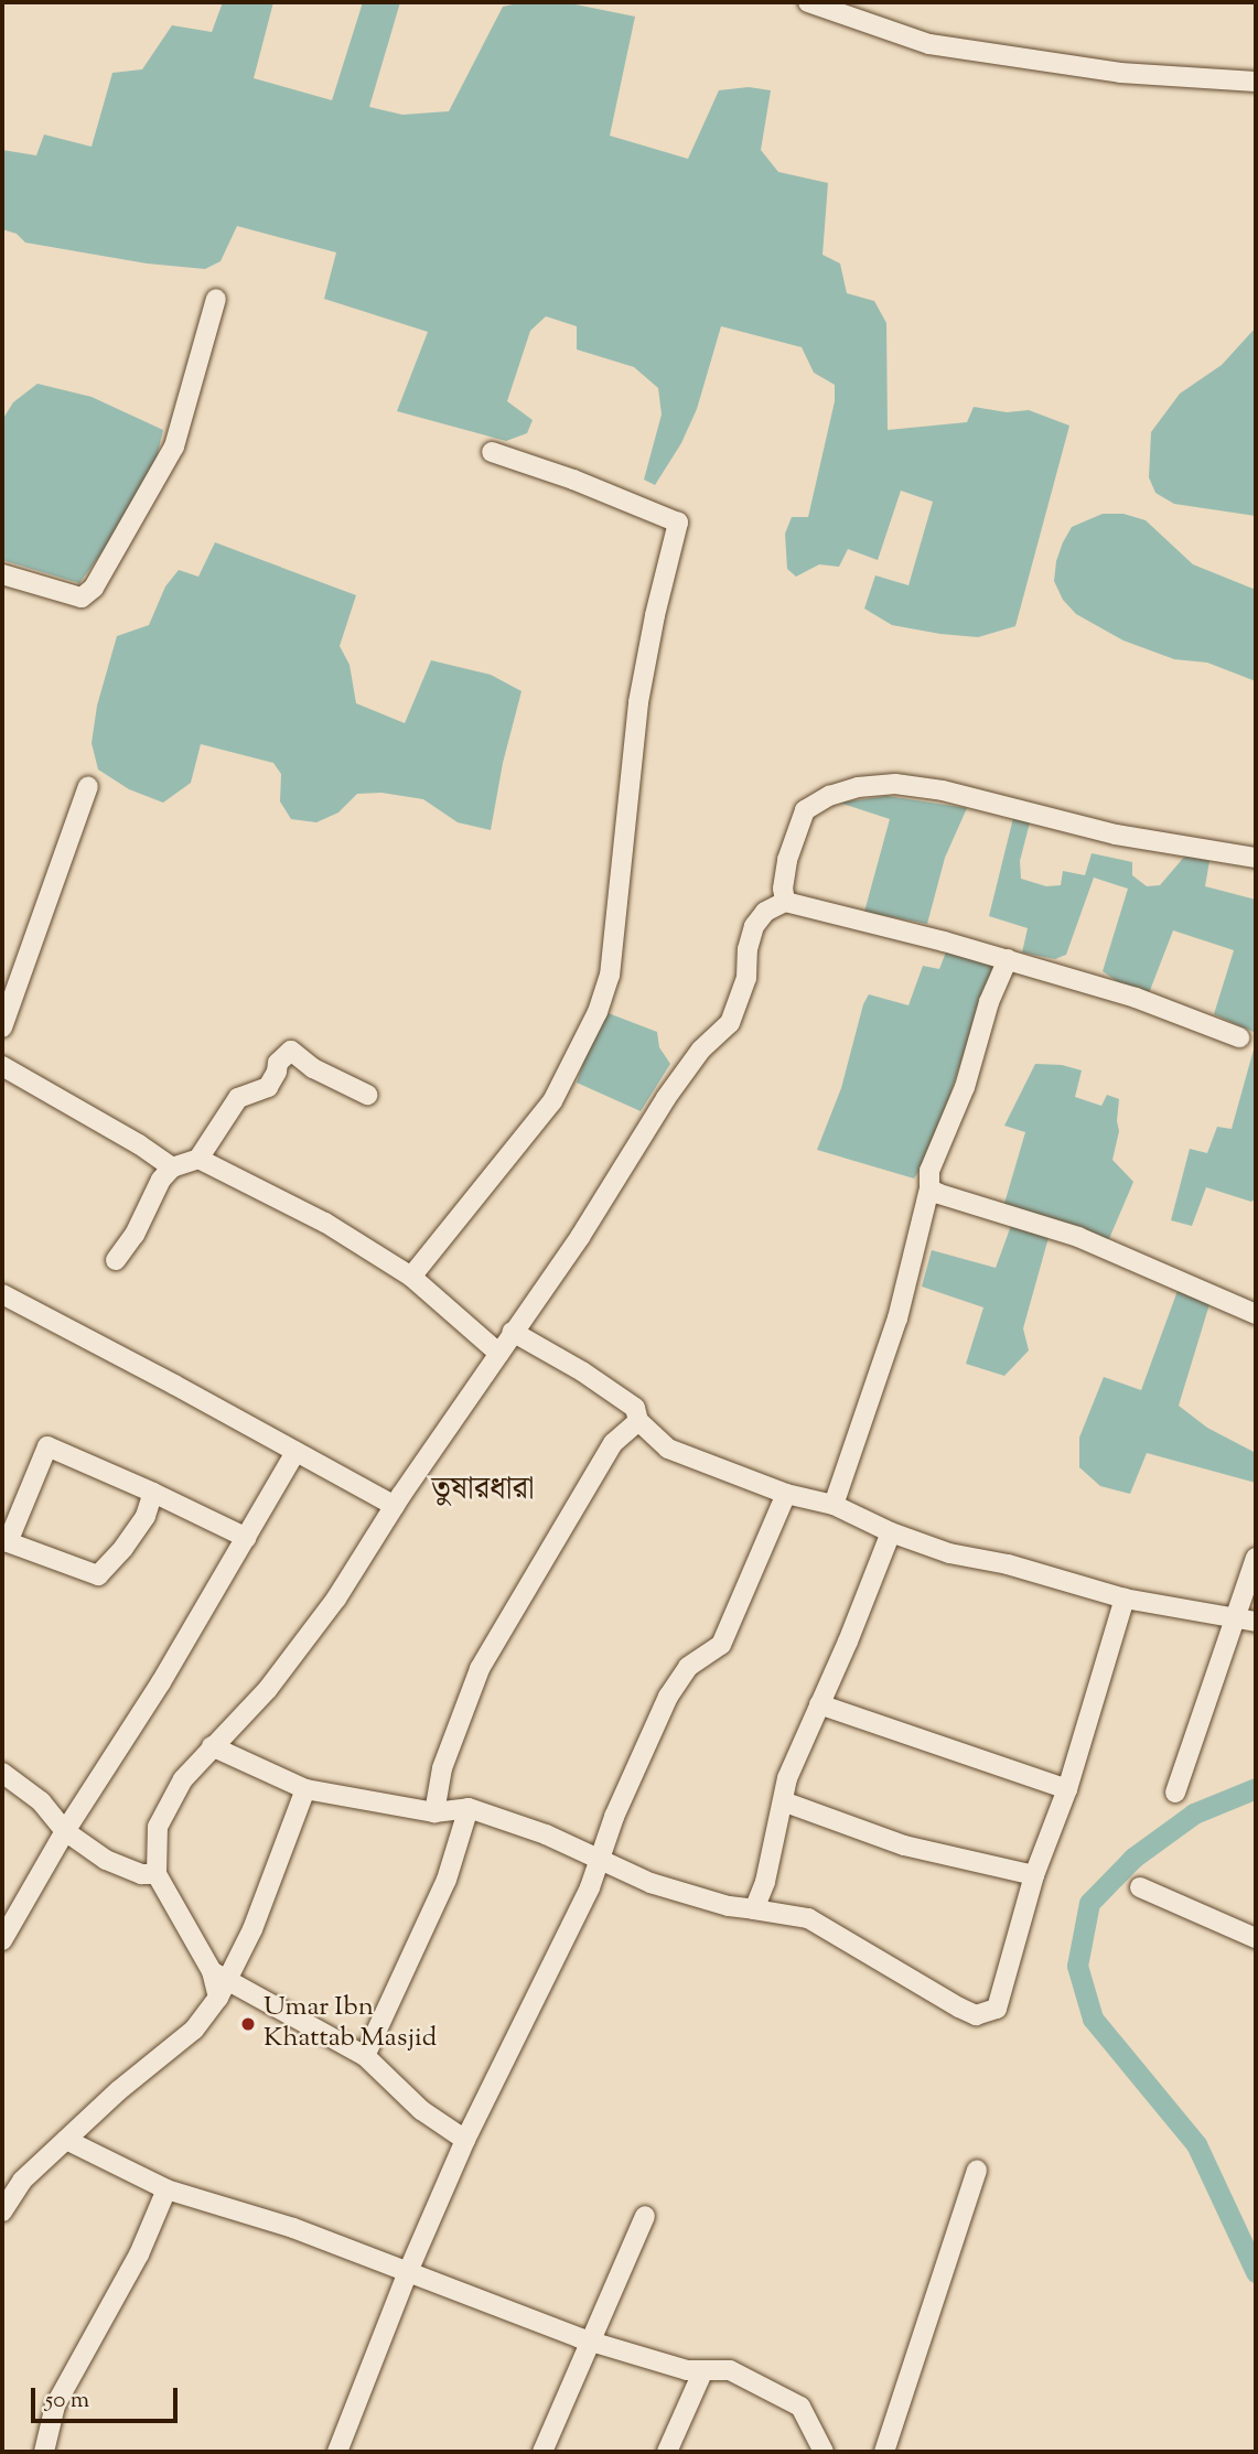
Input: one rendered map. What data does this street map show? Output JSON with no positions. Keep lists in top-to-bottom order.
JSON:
{
  "districts": ["তুষারধারা"],
  "places": ["Umar Ibn Khattab Masjid"],
  "scale_bar": "50 m"
}
